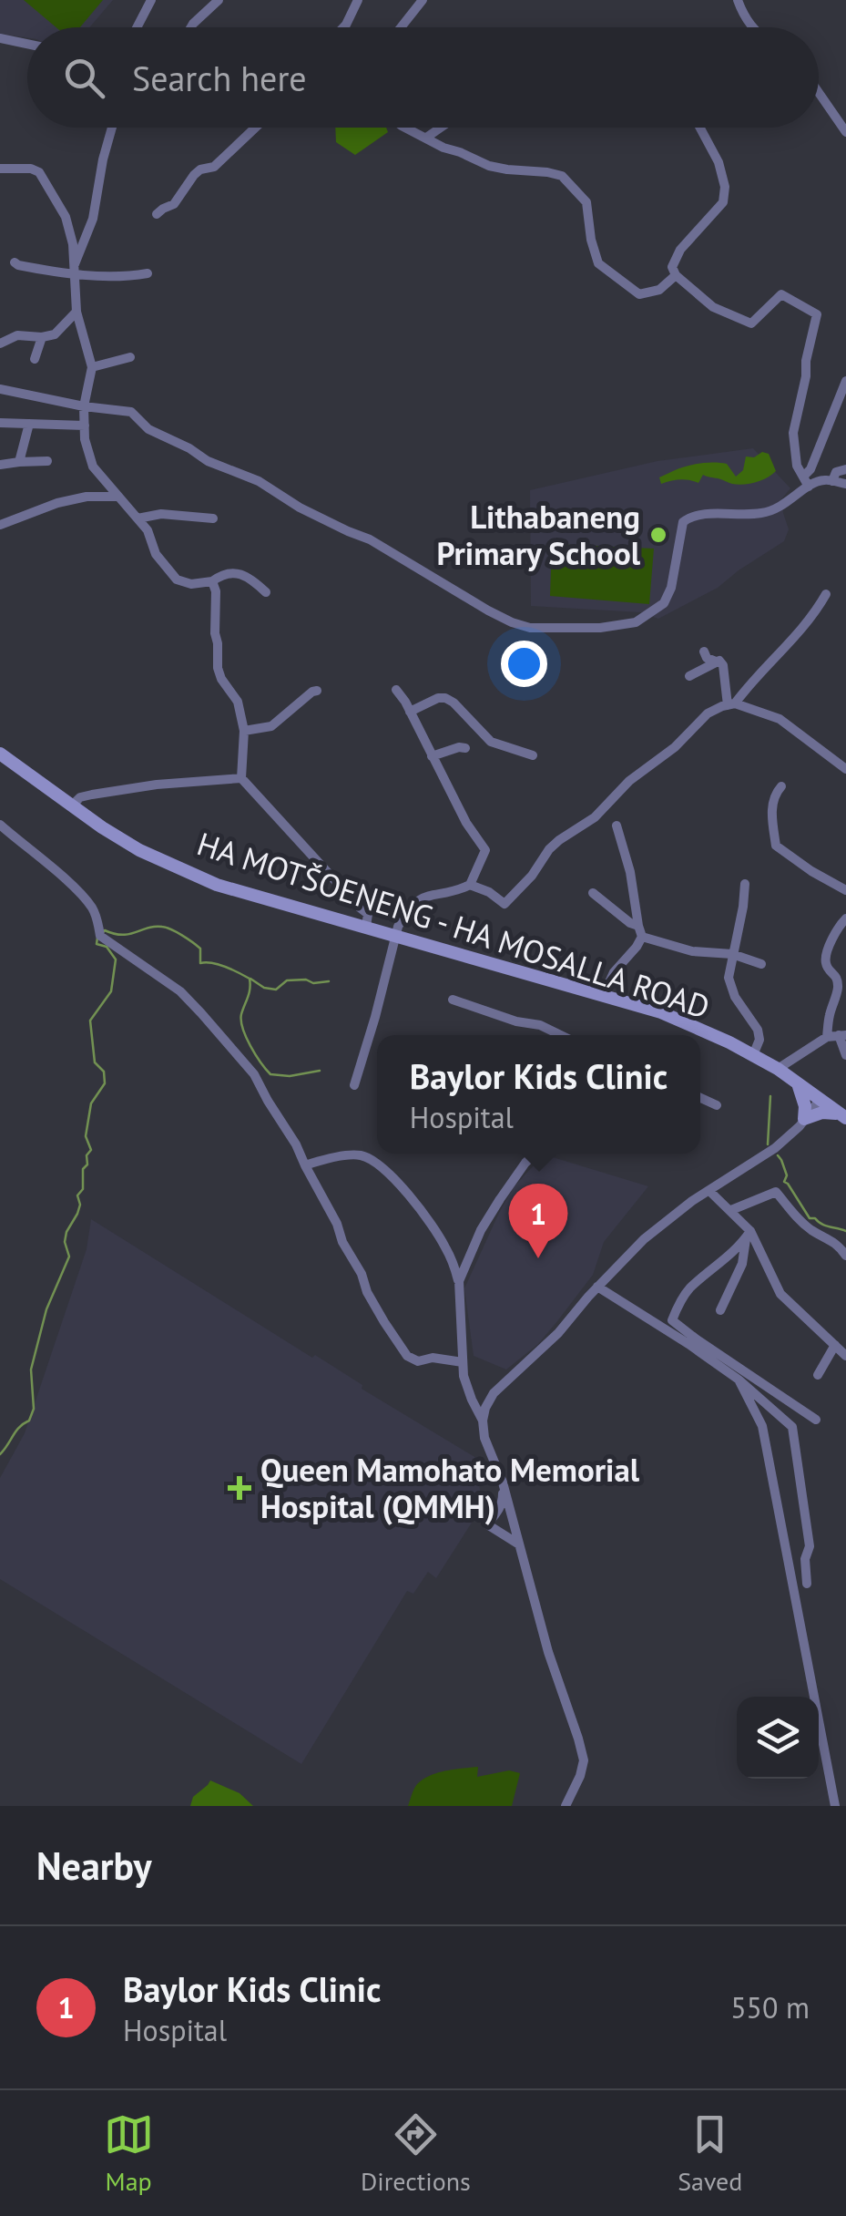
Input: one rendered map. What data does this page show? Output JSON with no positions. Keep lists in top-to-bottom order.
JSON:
{
  "streets": {
    "main road": ["HA MOTŠOENENG - HA MOSALLA ROAD"]
  },
  "places": {
    "other": ["Lithabaneng Primary School"],
    "health": ["Queen Mamohato Memorial Hospital (QMMH)"]
  },
  "page": {
    "search": "Search here",
    "popup": ["Baylor Kids Clinic", "Hospital"],
    "pins": "1",
    "heading": "Nearby",
    "list": [
      {
        "mark": "1",
        "name": "Baylor Kids Clinic",
        "note": "Hospital",
        "value": "550 m"
      }
    ],
    "nav": ["Map", "Directions", "Saved"]
  }
}
